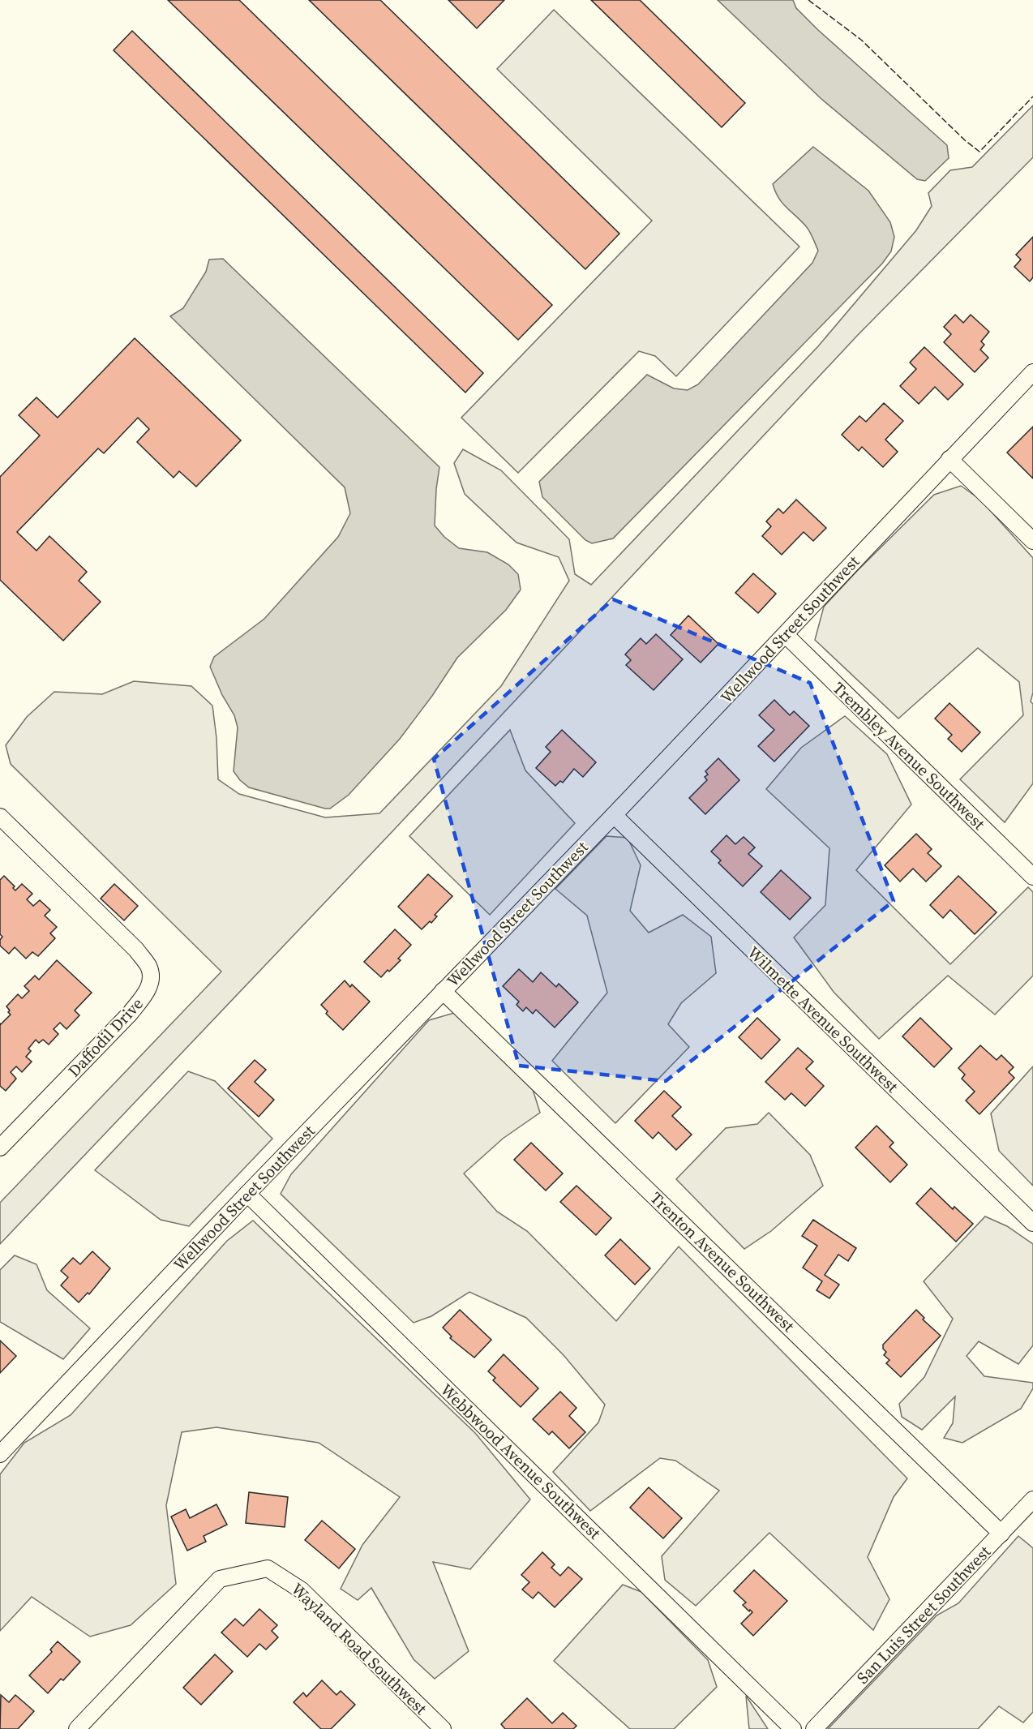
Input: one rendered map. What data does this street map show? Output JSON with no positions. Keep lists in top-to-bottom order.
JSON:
{
  "streets": {
    "street": [
      "Wellwood Street Southwest",
      "Trembley Avenue Southwest",
      "Wilmette Avenue Southwest",
      "Daffodil Drive",
      "Trenton Avenue Southwest",
      "Webbwood Avenue Southwest",
      "San Luis Street Southwest",
      "Wayland Road Southwest"
    ]
  },
  "crossings": [
    ["Wellwood Street Southwest", "Trembley Avenue Southwest"],
    ["Wellwood Street Southwest", "Wilmette Avenue Southwest"],
    ["Wellwood Street Southwest", "Trenton Avenue Southwest"],
    ["Wellwood Street Southwest", "Webbwood Avenue Southwest"],
    ["Trenton Avenue Southwest", "San Luis Street Southwest"]
  ]
}
